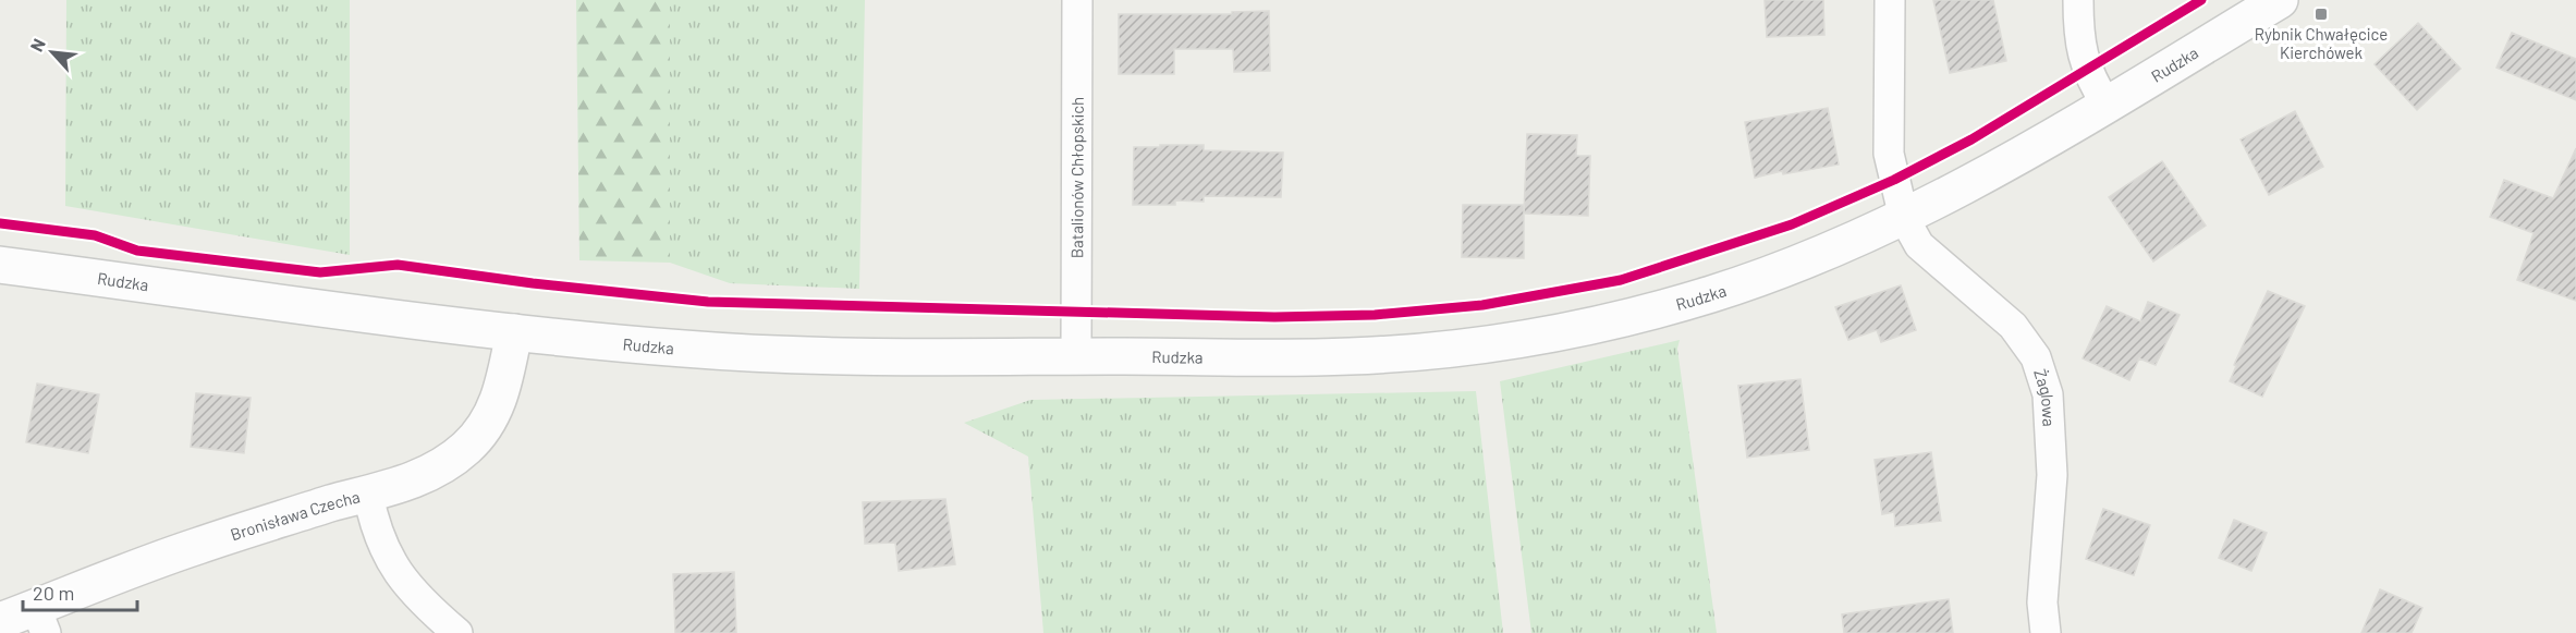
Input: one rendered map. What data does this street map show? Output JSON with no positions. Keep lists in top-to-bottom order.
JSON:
{
  "streets": {
    "main road": ["Rudzka", "Bronisława Czecha"],
    "street": ["Batalionów Chłopskich", "Żaglowa"]
  },
  "crossings": [
    ["Rudzka", "Batalionów Chłopskich"],
    ["Rudzka", "Żaglowa"],
    ["Rudzka", "Bronisława Czecha"]
  ],
  "places": {
    "transit": ["Rybnik Chwałęcice Kierchówek"]
  },
  "scale_bar": "20 m",
  "north": "top left"
}
